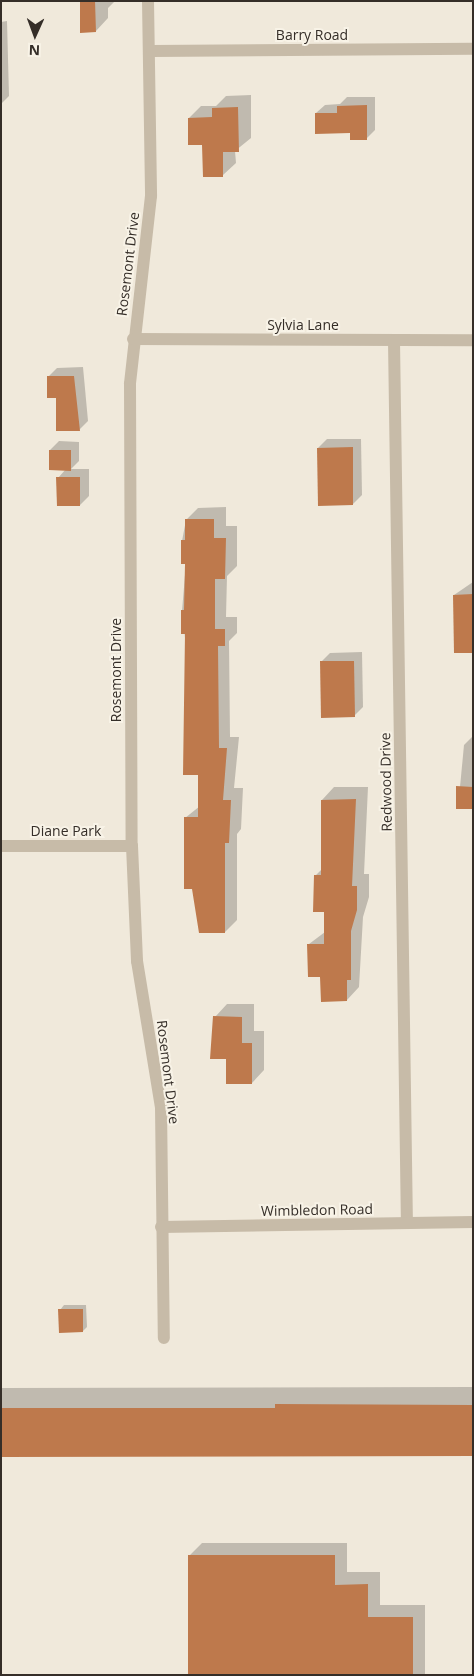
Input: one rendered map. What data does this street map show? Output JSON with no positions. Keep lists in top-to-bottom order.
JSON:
{
  "streets": {
    "street": [
      "Barry Road",
      "Rosemont Drive",
      "Sylvia Lane",
      "Redwood Drive",
      "Diane Park",
      "Wimbledon Road"
    ]
  },
  "crossings": [
    ["Barry Road", "Rosemont Drive"],
    ["Rosemont Drive", "Sylvia Lane"],
    ["Rosemont Drive", "Diane Park"],
    ["Rosemont Drive", "Wimbledon Road"],
    ["Sylvia Lane", "Redwood Drive"],
    ["Redwood Drive", "Wimbledon Road"]
  ],
  "north": "bottom"
}
